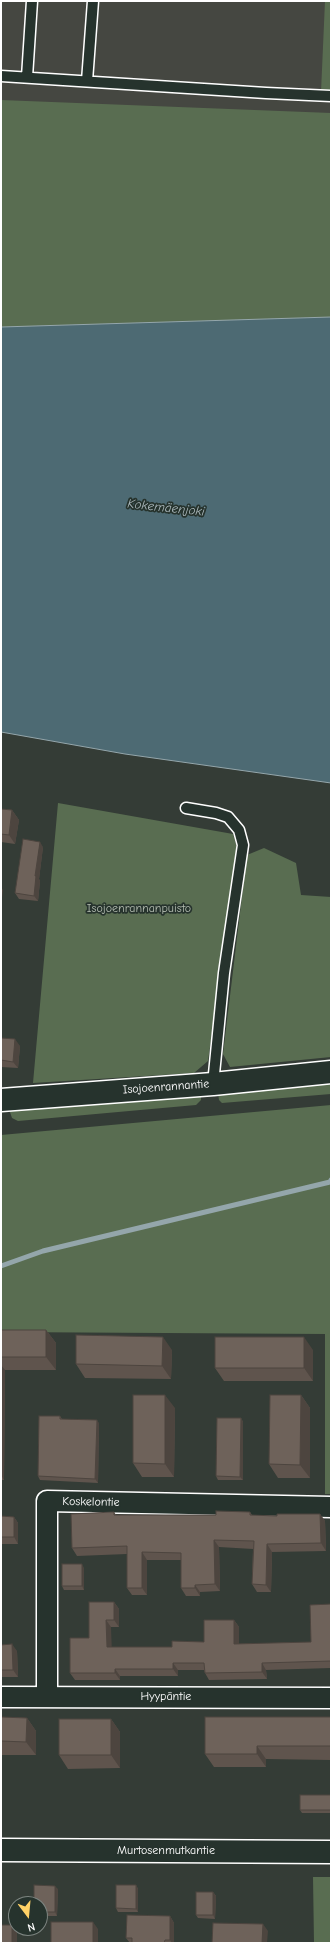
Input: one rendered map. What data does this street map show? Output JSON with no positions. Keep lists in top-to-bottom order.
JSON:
{
  "streets": {
    "street": [
      "Isojoenrannantie",
      "Koskelontie",
      "Hyypäntie",
      "Murtosenmutkantie"
    ]
  },
  "crossings": [
    ["Koskelontie", "Hyypäntie"]
  ],
  "water": ["Kokemäenjoki"],
  "parks": ["Isojoenrannanpuisto"],
  "north": "bottom"
}
